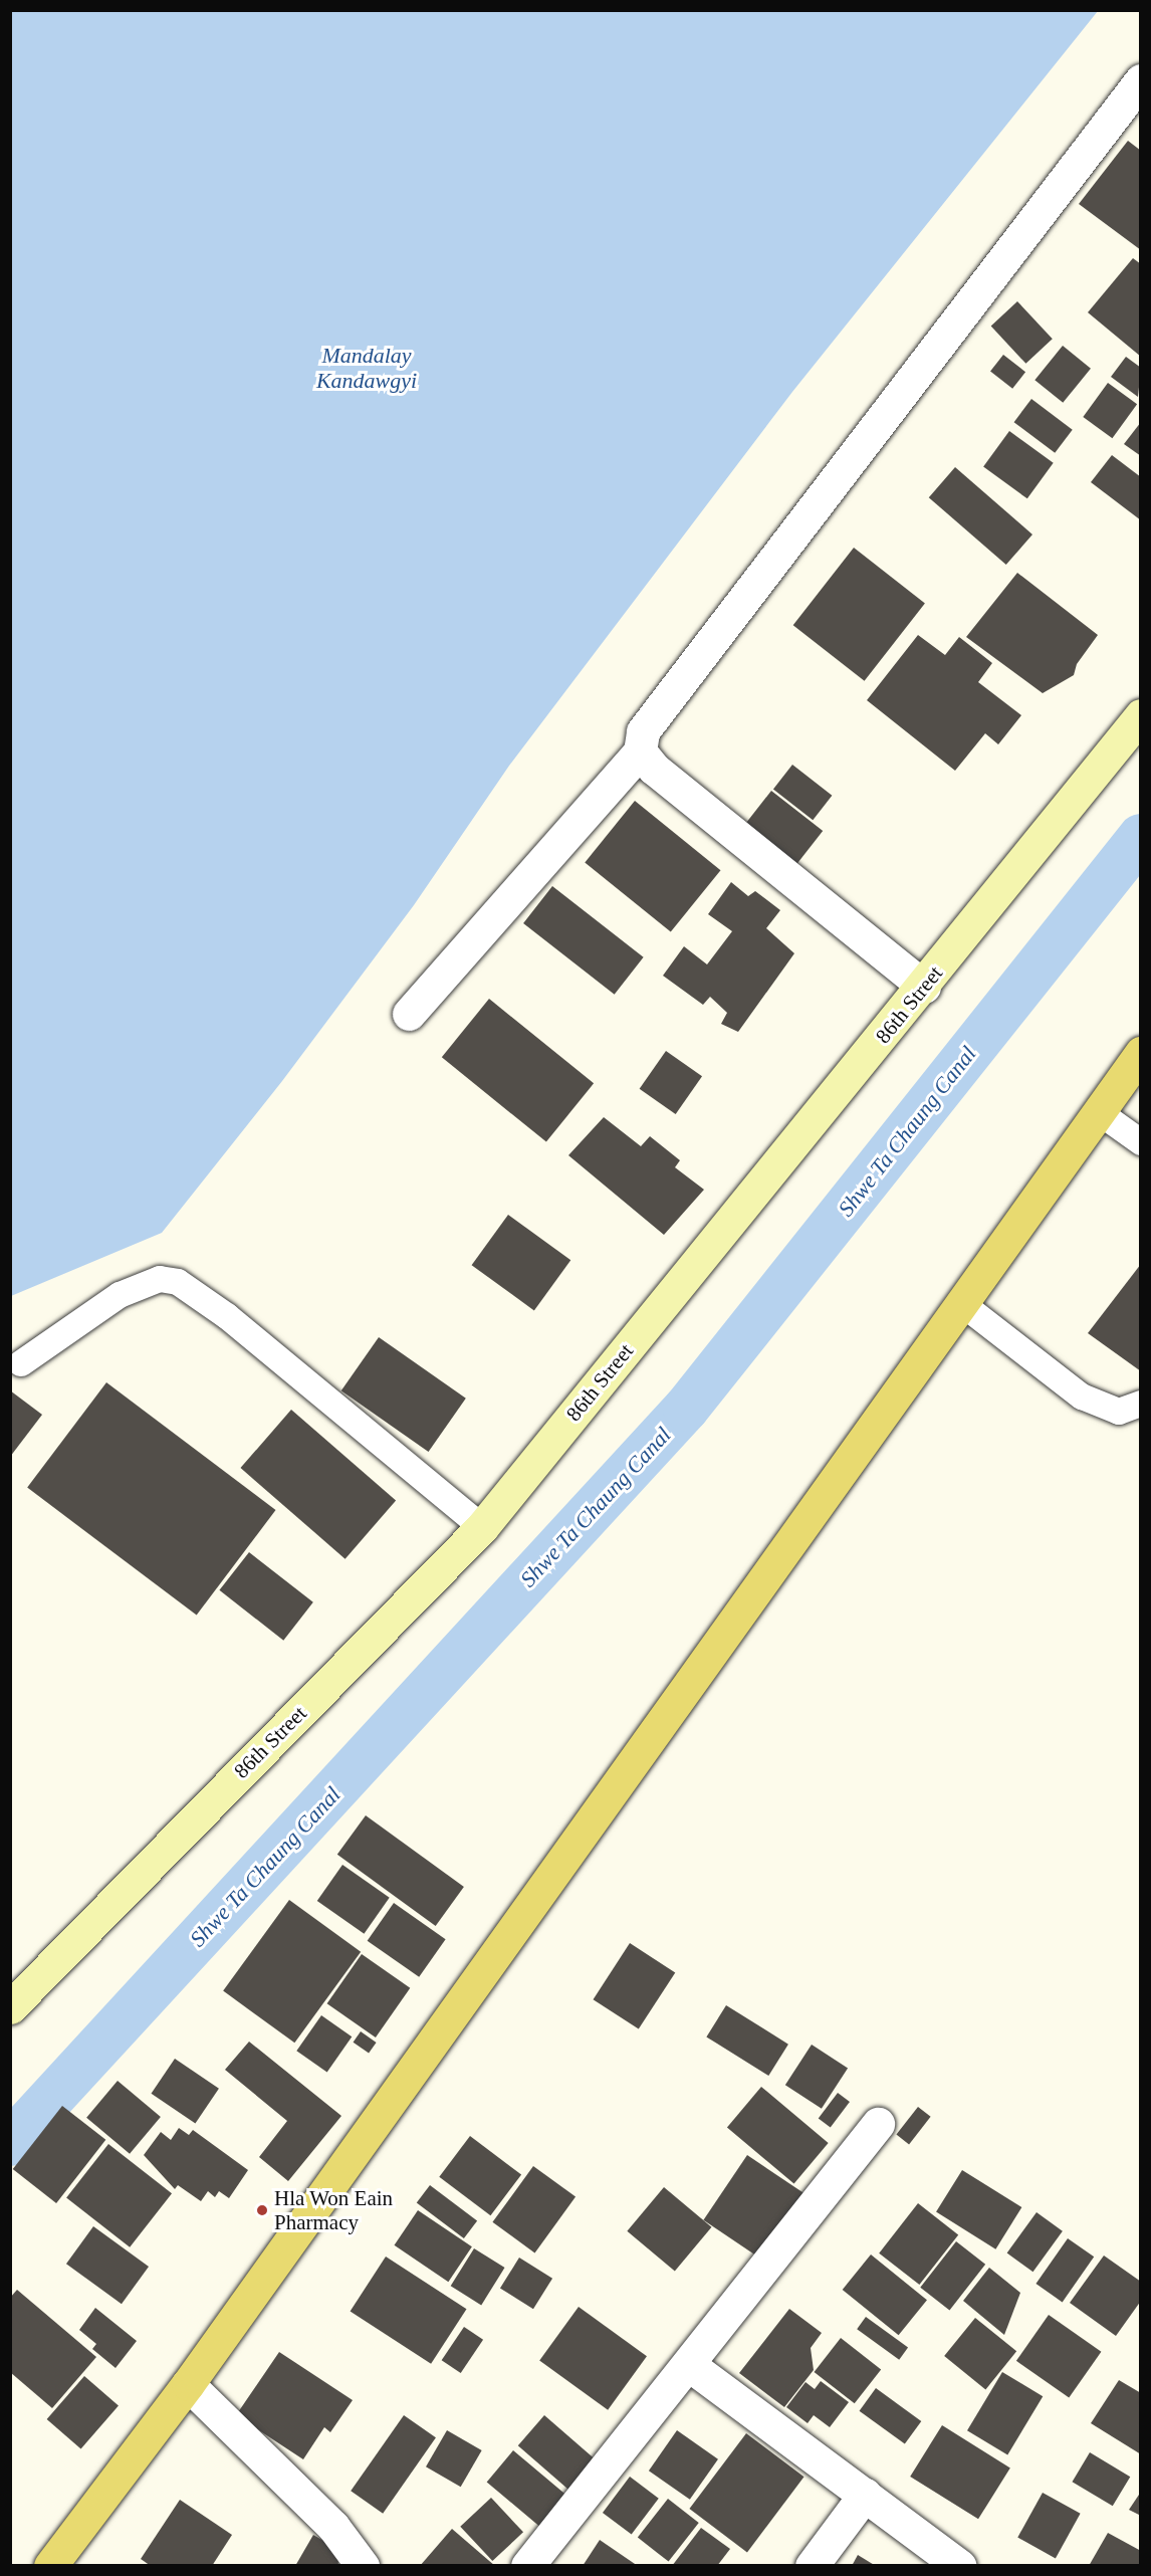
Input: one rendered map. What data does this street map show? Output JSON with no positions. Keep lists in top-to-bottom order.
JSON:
{
  "streets": {
    "main road": ["86th Street"]
  },
  "water": ["Mandalay Kandawgyi", "Shwe Ta Chaung Canal"],
  "places": ["Hla Won Eain Pharmacy"]
}
